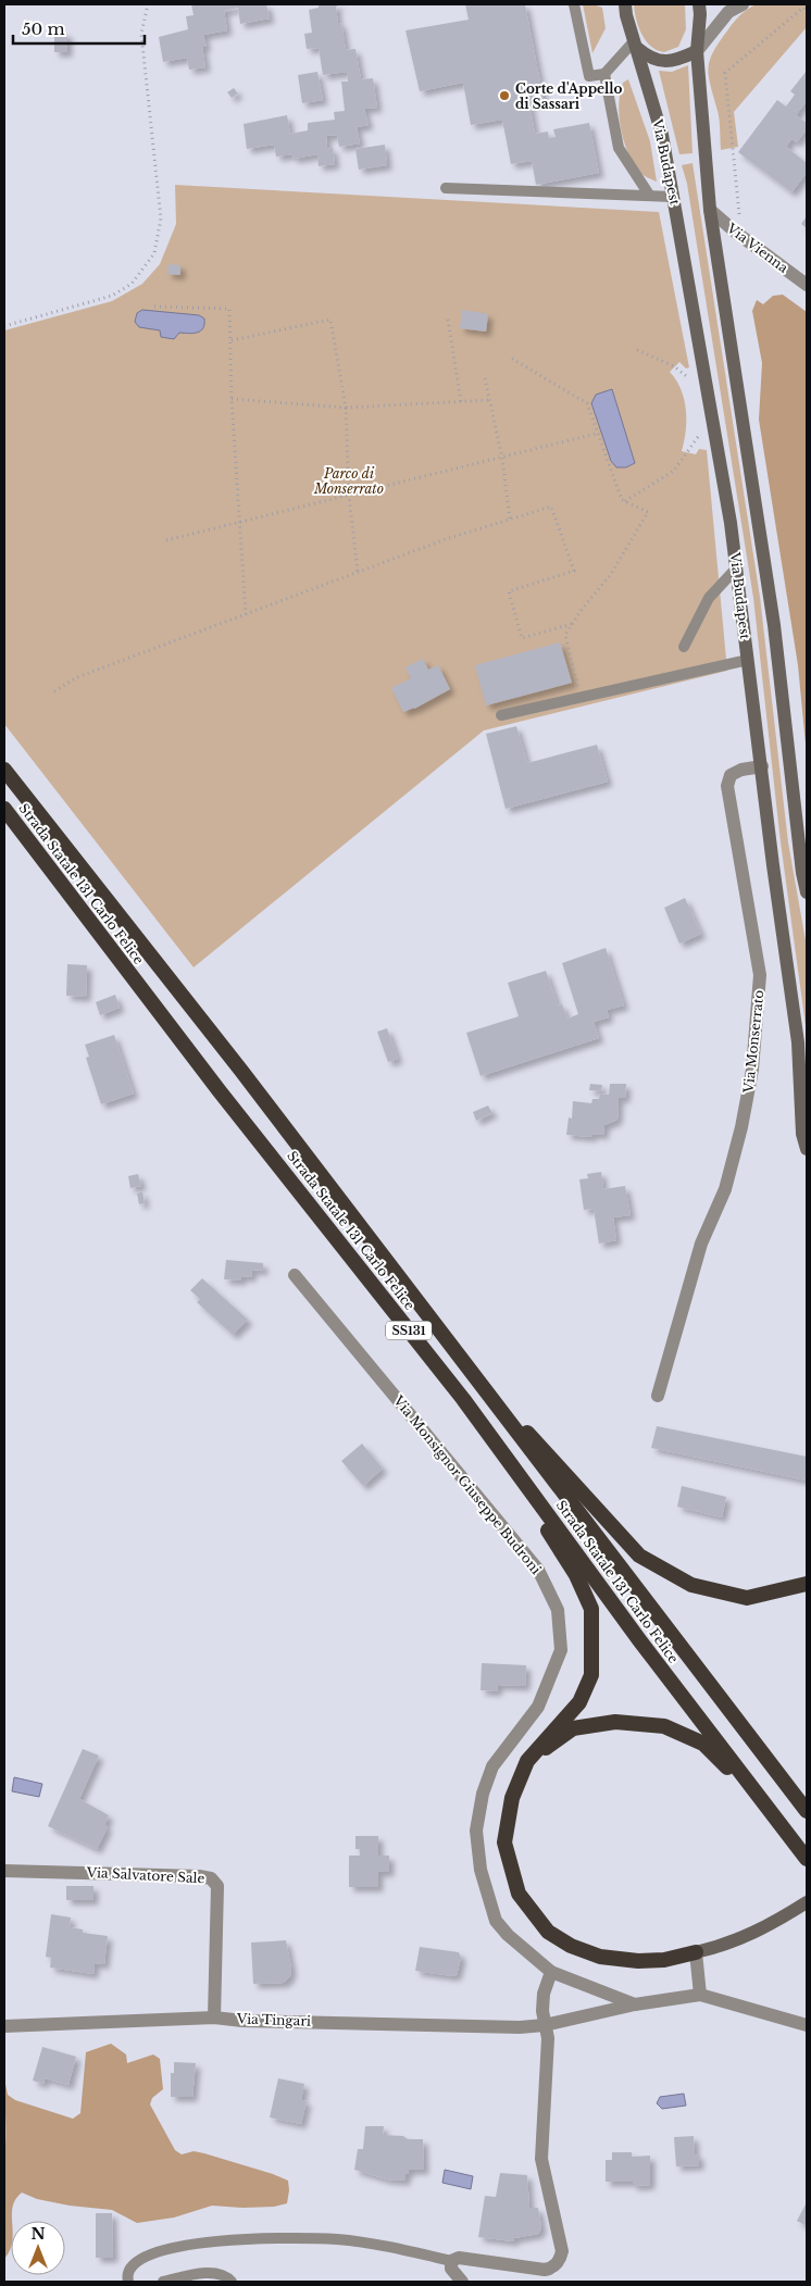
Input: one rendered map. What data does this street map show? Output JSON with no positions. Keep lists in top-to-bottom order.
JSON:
{
  "streets": {
    "highway": ["Strada Statale 131 Carlo Felice", "SS131"],
    "main road": ["Via Budapest"],
    "street": [
      "Via Vienna",
      "Via Monserrato",
      "Via Monsignor Giuseppe Budroni",
      "Via Salvatore Sale",
      "Via Tingari"
    ]
  },
  "crossings": [
    ["Via Budapest", "Via Vienna"],
    ["Via Budapest", "Via Monserrato"],
    ["Via Salvatore Sale", "Via Tingari"]
  ],
  "parks": ["Parco di Monserrato"],
  "places": ["Corte d'Appello di Sassari"],
  "scale_bar": "50 m",
  "north": "top"
}
